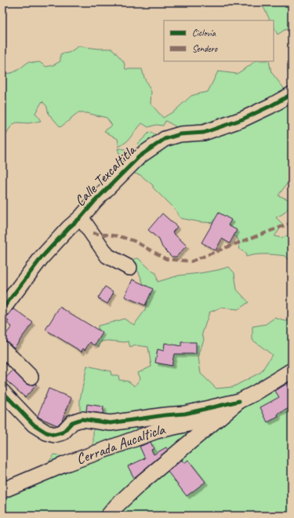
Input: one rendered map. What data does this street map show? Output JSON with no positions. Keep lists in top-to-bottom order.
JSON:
{
  "streets": {
    "street": ["Calle Texcaltitla", "Cerrada Aucalticla"]
  },
  "legend": ["Ciclovía", "Sendero"]
}
